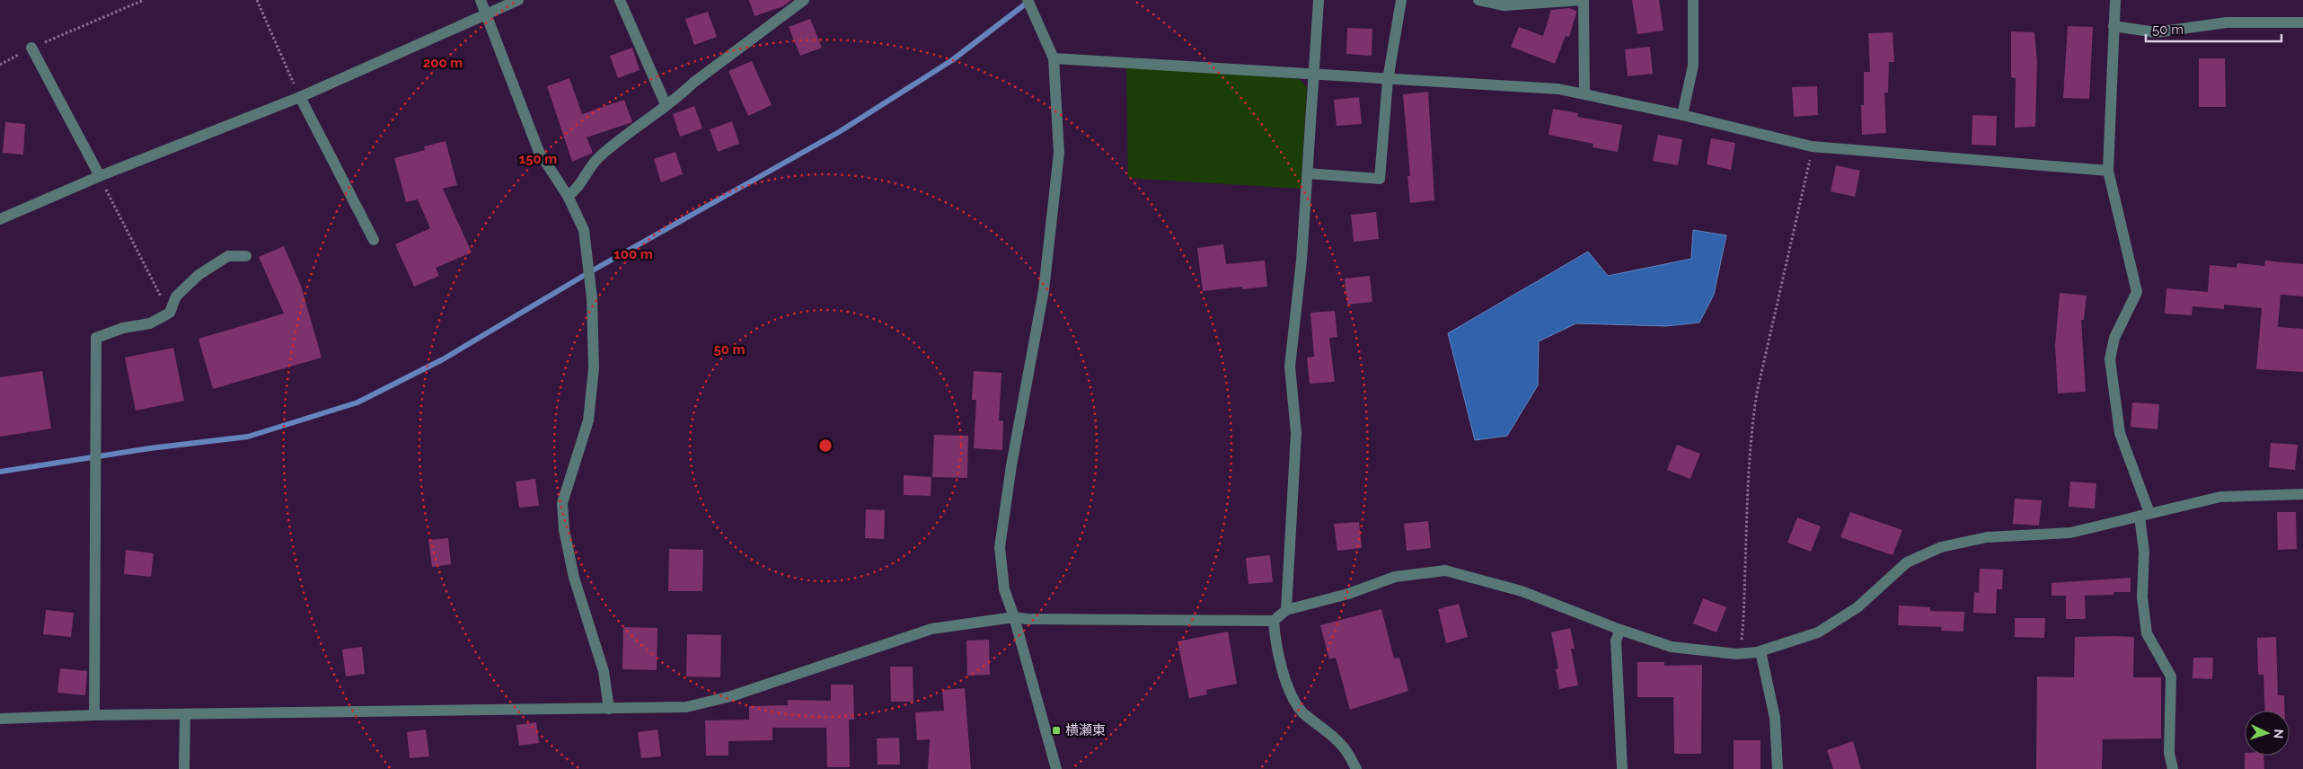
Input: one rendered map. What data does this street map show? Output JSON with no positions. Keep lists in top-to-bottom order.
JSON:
{
  "places": {
    "transit": ["横瀬東"]
  },
  "scale_bar": "50 m",
  "north": "right",
  "rings": [
    "200 m",
    "150 m",
    "100 m",
    "50 m"
  ]
}
